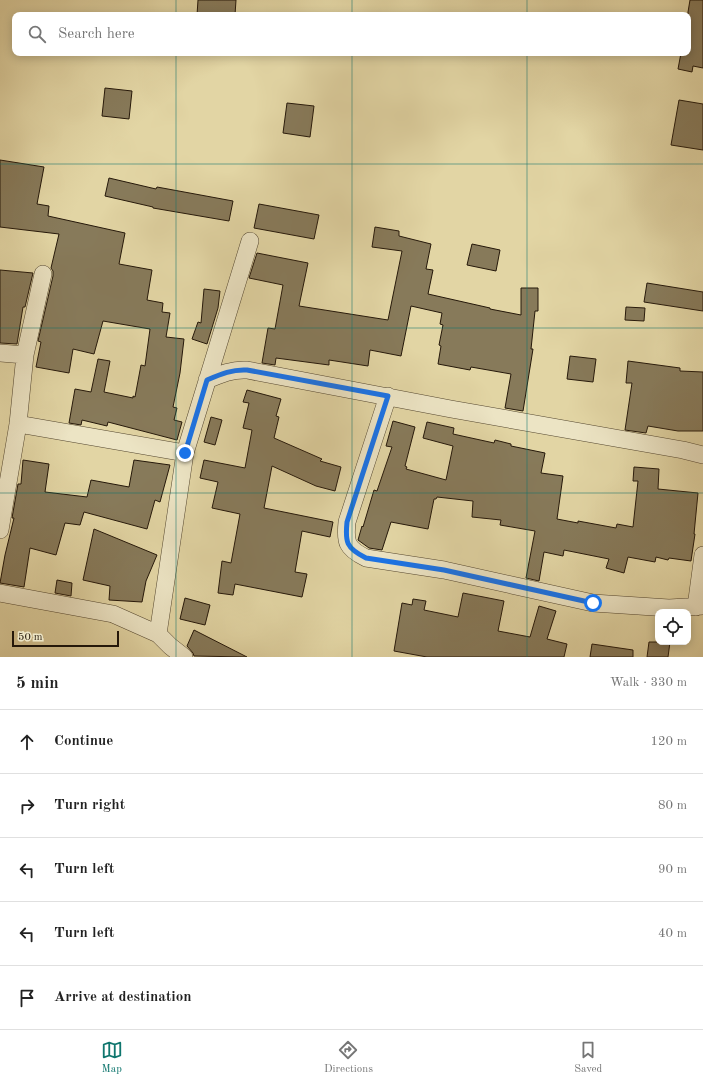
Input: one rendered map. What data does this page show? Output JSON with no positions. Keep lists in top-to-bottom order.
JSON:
{
  "scale_bar": "50 m",
  "page": {
    "search": "Search here",
    "scale": "50 m",
    "heading": ["5 min", "Walk · 330 m"],
    "list": [
      ["Continue", "120 m"],
      ["Turn right", "80 m"],
      ["Turn left", "90 m"],
      ["Turn left", "40 m"],
      "Arrive at destination"
    ],
    "nav": ["Map", "Directions", "Saved"]
  }
}
